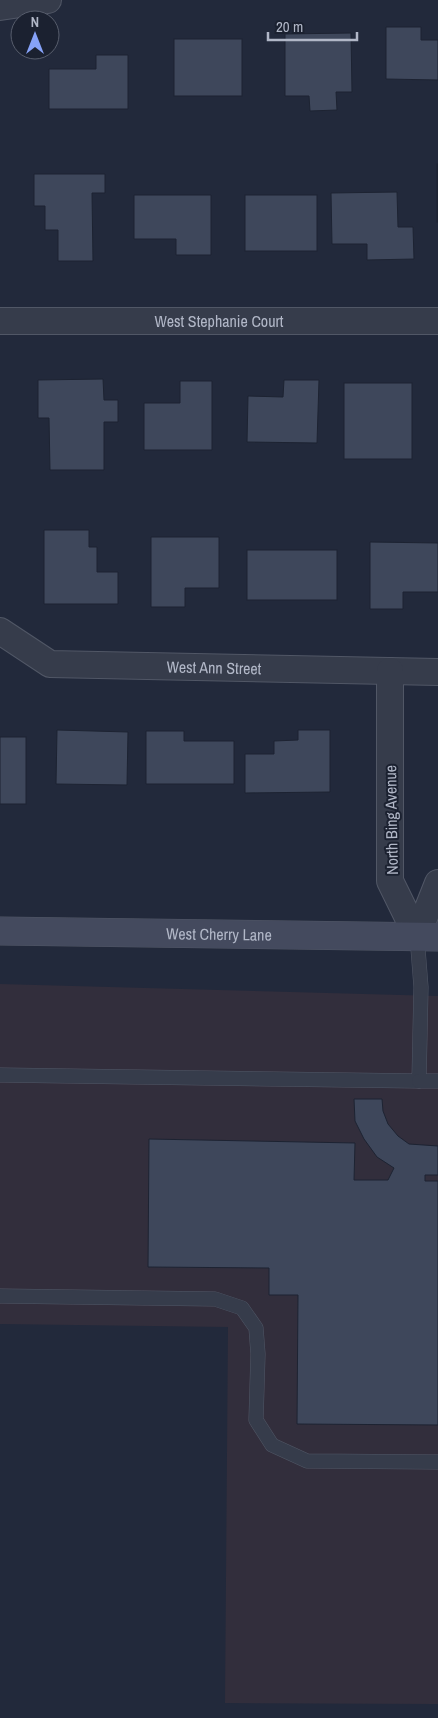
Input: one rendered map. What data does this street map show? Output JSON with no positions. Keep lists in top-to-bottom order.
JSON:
{
  "streets": {
    "main road": ["West Cherry Lane"],
    "street": ["West Stephanie Court", "West Ann Street", "North Bing Avenue"]
  },
  "crossings": [
    ["West Ann Street", "North Bing Avenue"],
    ["North Bing Avenue", "West Cherry Lane"]
  ],
  "scale_bar": "20 m",
  "north": "top"
}
